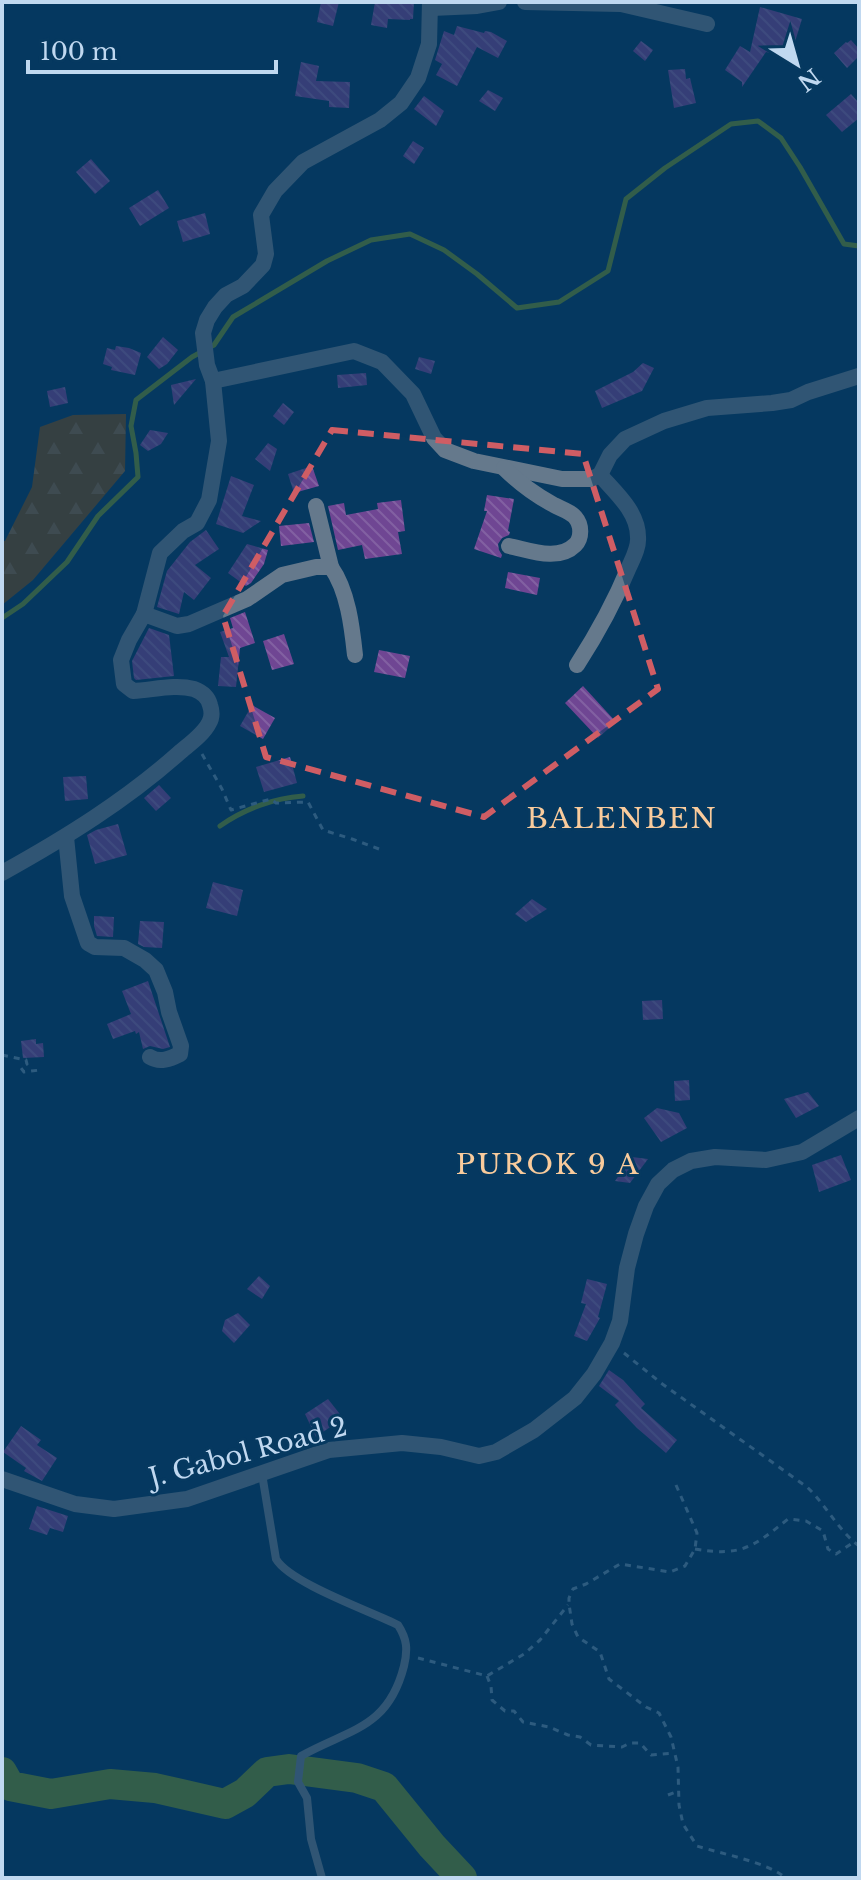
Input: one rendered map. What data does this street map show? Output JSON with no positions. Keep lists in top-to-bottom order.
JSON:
{
  "streets": {
    "street": ["J. Gabol Road 2"]
  },
  "districts": ["BALENBEN", "PUROK 9 A"],
  "scale_bar": "100 m",
  "north": "bottom right"
}
